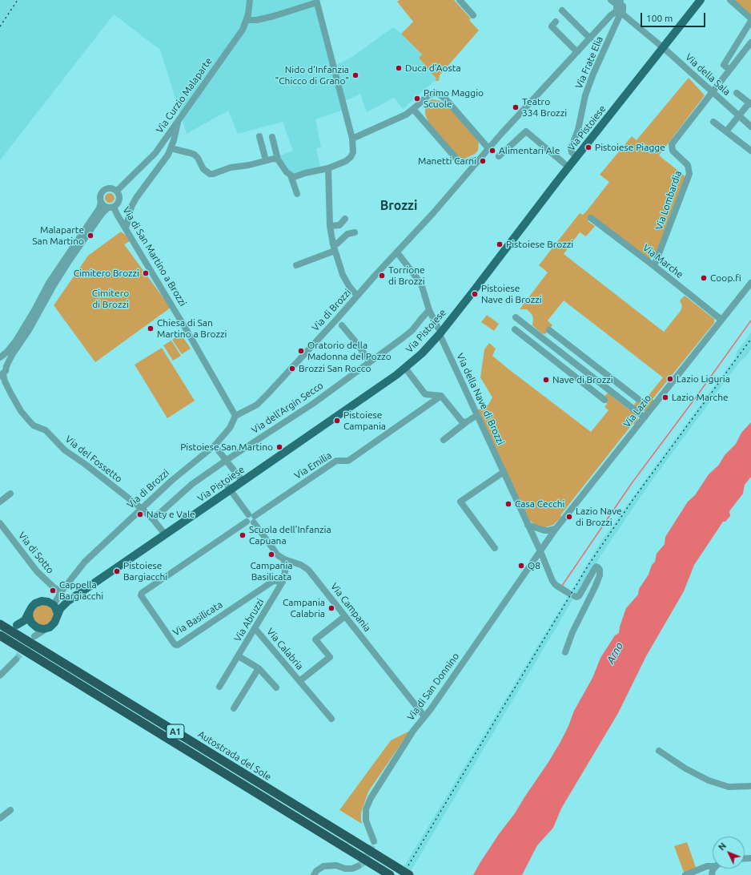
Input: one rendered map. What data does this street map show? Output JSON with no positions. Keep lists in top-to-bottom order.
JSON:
{
  "streets": {
    "highway": ["A1", "Autostrada del Sole"],
    "main road": ["Via Pistoiese"],
    "street": [
      "Via Frate Elia",
      "Via della Sala",
      "Via Curzio Malaparte",
      "Via Lombardia",
      "Via di San Martino a Brozzi",
      "Via Marche",
      "Via di Brozzi",
      "Via della Nave di Brozzi",
      "Via dell'Argin Secco",
      "Via Lazio",
      "Via del Fossetto",
      "Via Emilia",
      "Via di Sotto",
      "Via Campania",
      "Via Basilicata",
      "Via Abruzzi",
      "Via Calabria",
      "Via di San Donnino"
    ]
  },
  "crossings": [
    ["Via Frate Elia", "Via della Sala"],
    ["Via Frate Elia", "Via Pistoiese"],
    ["Via Frate Elia", "Via di Brozzi"],
    ["Via della Sala", "Via Pistoiese"],
    ["Via della Sala", "Via Lombardia"],
    ["Via della Sala", "Via di Brozzi"],
    ["Via Curzio Malaparte", "Via di San Martino a Brozzi"],
    ["Via Pistoiese", "Via di Brozzi"],
    ["Via Pistoiese", "Via della Nave di Brozzi"],
    ["Via Pistoiese", "Via del Fossetto"],
    ["Via Lombardia", "Via Marche"],
    ["Via di San Martino a Brozzi", "Via di Brozzi"],
    ["Via Marche", "Via Lazio"],
    ["Via di Brozzi", "Via della Nave di Brozzi"],
    ["Via di Brozzi", "Via del Fossetto"],
    ["Via di Brozzi", "Via di Sotto"],
    ["Via della Nave di Brozzi", "Via dell'Argin Secco"],
    ["Via della Nave di Brozzi", "Via Lazio"],
    ["Via della Nave di Brozzi", "Via di San Donnino"],
    ["Via dell'Argin Secco", "Via del Fossetto"],
    ["Via Lazio", "Via di San Donnino"],
    ["Via Emilia", "Via Campania"],
    ["Via Emilia", "Via Basilicata"],
    ["Via Campania", "Via Basilicata"],
    ["Via Campania", "Via Abruzzi"],
    ["Via Campania", "Via Calabria"],
    ["Via Campania", "Via di San Donnino"],
    ["Via Basilicata", "Via Abruzzi"],
    ["Via Abruzzi", "Via Calabria"]
  ],
  "districts": ["Brozzi"],
  "water": ["Arno"],
  "parks": ["Cimitero di Brozzi"],
  "places": [
    "Duca d’Aosta",
    "Nido d'Infanzia \"Chicco di Grano\"",
    "Primo Maggio Scuole",
    "Teatro 334 Brozzi",
    "Pistoiese Piagge",
    "Alimentari Ale",
    "Manetti Carni",
    "Malaparte San Martino",
    "Pistoiese Brozzi",
    "Cimitero Brozzi",
    "Torrione di Brozzi",
    "Coop.fi",
    "Pistoiese Nave di Brozzi",
    "Chiesa di San Martino a Brozzi",
    "Oratorio della Madonna del Pozzo",
    "Brozzi San Rocco",
    "Lazio Liguria",
    "Nave di Brozzi",
    "Lazio Marche",
    "Pistoiese Campania",
    "Pistoiese San Martino",
    "Casa Cecchi",
    "Naty e Vale",
    "Lazio Nave di Brozzi",
    "Scuola dell’Infanzia Capuana",
    "Campania Basilicata",
    "Q8",
    "Pistoiese Bargiacchi",
    "Cappella Bargiacchi",
    "Campania Calabria"
  ],
  "scale_bar": "100 m",
  "north": "top left"
}
